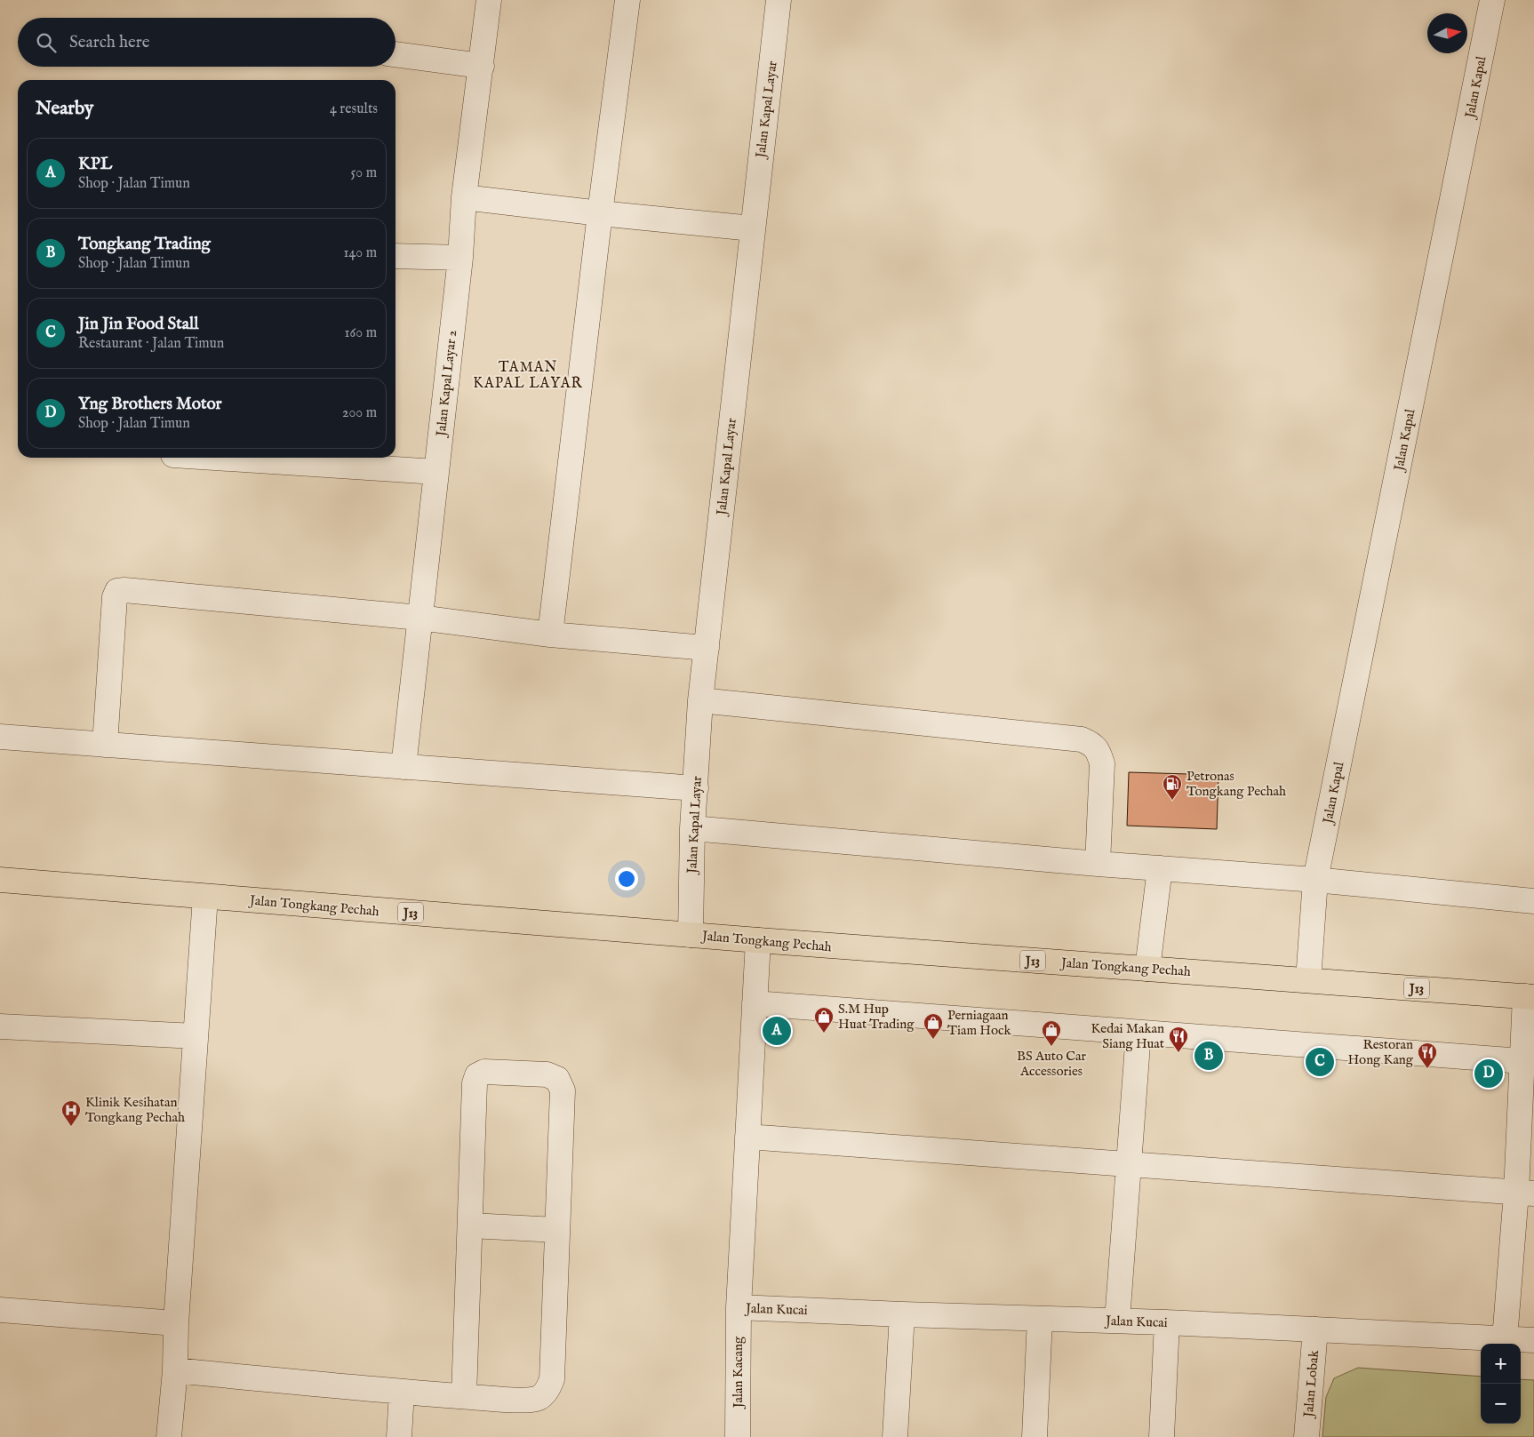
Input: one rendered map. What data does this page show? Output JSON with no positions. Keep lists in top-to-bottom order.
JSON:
{
  "streets": {
    "main road": ["Jalan Tongkang Pechah", "J13"],
    "street": [
      "Jalan Kapal",
      "Jalan Kapal Layar",
      "Jalan Kapal Layar 2",
      "Jalan Kucai",
      "Jalan Kacang",
      "Jalan Lobak"
    ]
  },
  "crossings": [
    ["Jalan Kapal", "Jalan Tongkang Pechah"],
    ["Jalan Kapal Layar", "Jalan Tongkang Pechah"],
    ["Jalan Tongkang Pechah", "Jalan Kacang"],
    ["Jalan Kucai", "Jalan Kacang"],
    ["Jalan Kucai", "Jalan Lobak"]
  ],
  "districts": ["TAMAN KAPAL LAYAR"],
  "places": {
    "fuel station": ["Petronas Tongkang Pechah"],
    "shop": ["S.M Hup Huat Trading", "Perniagaan Tiam Hock", "BS Auto Car Accessories"],
    "restaurant": ["Kedai Makan Siang Huat", "Restoran Hong Kang"],
    "hospital": ["Klinik Kesihatan Tongkang Pechah"]
  },
  "north": "right",
  "page": {
    "search": "Search here",
    "heading": ["Nearby", "4 results"],
    "list": [
      {
        "mark": "A",
        "name": "KPL",
        "note": "Shop · Jalan Timun",
        "value": "50 m"
      },
      {
        "mark": "B",
        "name": "Tongkang Trading",
        "note": "Shop · Jalan Timun",
        "value": "140 m"
      },
      {
        "mark": "C",
        "name": "Jin Jin Food Stall",
        "note": "Restaurant · Jalan Timun",
        "value": "160 m"
      },
      {
        "mark": "D",
        "name": "Yng Brothers Motor",
        "note": "Shop · Jalan Timun",
        "value": "200 m"
      }
    ],
    "pins": [
      "A",
      "B",
      "C",
      "D"
    ],
    "map_buttons": ["+", "−"]
  }
}
